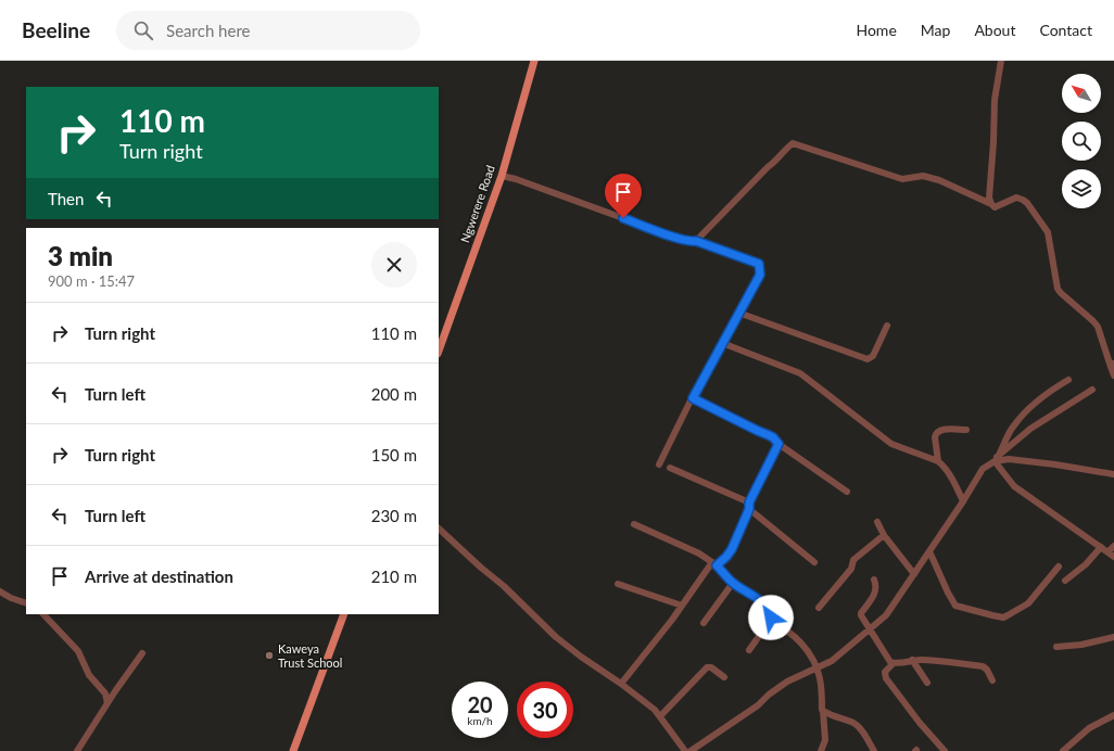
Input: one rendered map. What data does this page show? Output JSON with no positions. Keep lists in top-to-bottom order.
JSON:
{
  "streets": {
    "main road": ["Ngwerere Road"]
  },
  "places": ["Kaweya Trust School"],
  "north": "top left",
  "page": {
    "header": "Beeline",
    "search": "Search here",
    "nav": [
      "Home",
      "Map",
      "About",
      "Contact"
    ],
    "turn": ["110 m", "Turn right"],
    "then": "Then",
    "heading": ["3 min", "900 m · 15:47"],
    "list": [
      {
        "name": "Turn right",
        "value": "110 m"
      },
      {
        "name": "Turn left",
        "value": "200 m"
      },
      {
        "name": "Turn right",
        "value": "150 m"
      },
      {
        "name": "Turn left",
        "value": "230 m"
      },
      {
        "name": "Arrive at destination",
        "value": "210 m"
      }
    ],
    "speed": "20 km/h",
    "limit": "30"
  }
}
